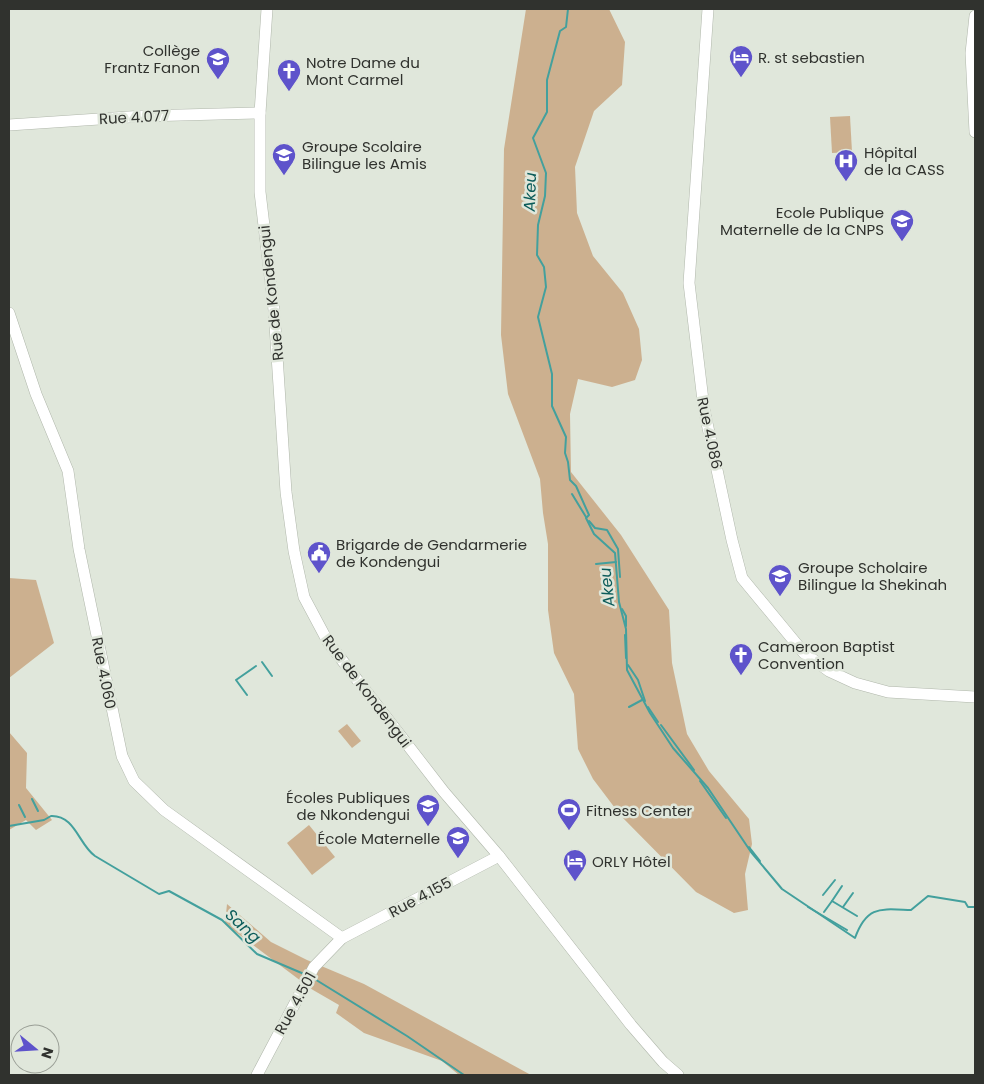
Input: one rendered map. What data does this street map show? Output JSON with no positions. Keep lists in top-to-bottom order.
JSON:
{
  "streets": {
    "street": [
      "Rue 4.077",
      "Rue de Kondengui",
      "Rue 4.086",
      "Rue 4.060",
      "Rue 4.155",
      "Rue 4.501"
    ]
  },
  "crossings": [
    ["Rue 4.077", "Rue de Kondengui"],
    ["Rue de Kondengui", "Rue 4.155"],
    ["Rue 4.060", "Rue 4.155"],
    ["Rue 4.060", "Rue 4.501"],
    ["Rue 4.155", "Rue 4.501"]
  ],
  "water": ["Akeu", "Sang"],
  "places": {
    "hotel": ["R. st sebastien", "ORLY Hôtel"],
    "school or university": [
      "Collège Frantz Fanon",
      "Groupe Scolaire Bilingue les Amis",
      "Ecole Publique Maternelle de la CNPS",
      "Groupe Scholaire Bilingue la Shekinah",
      "Écoles Publiques de Nkondengui",
      "École Maternelle"
    ],
    "church": ["Notre Dame du Mont Carmel", "Cameroon Baptist Convention"],
    "hospital": ["Hôpital de la CASS"],
    "public building": ["Brigarde de Gendarmerie de Kondengui"],
    "sports": ["Fitness Center"]
  },
  "north": "right"
}
